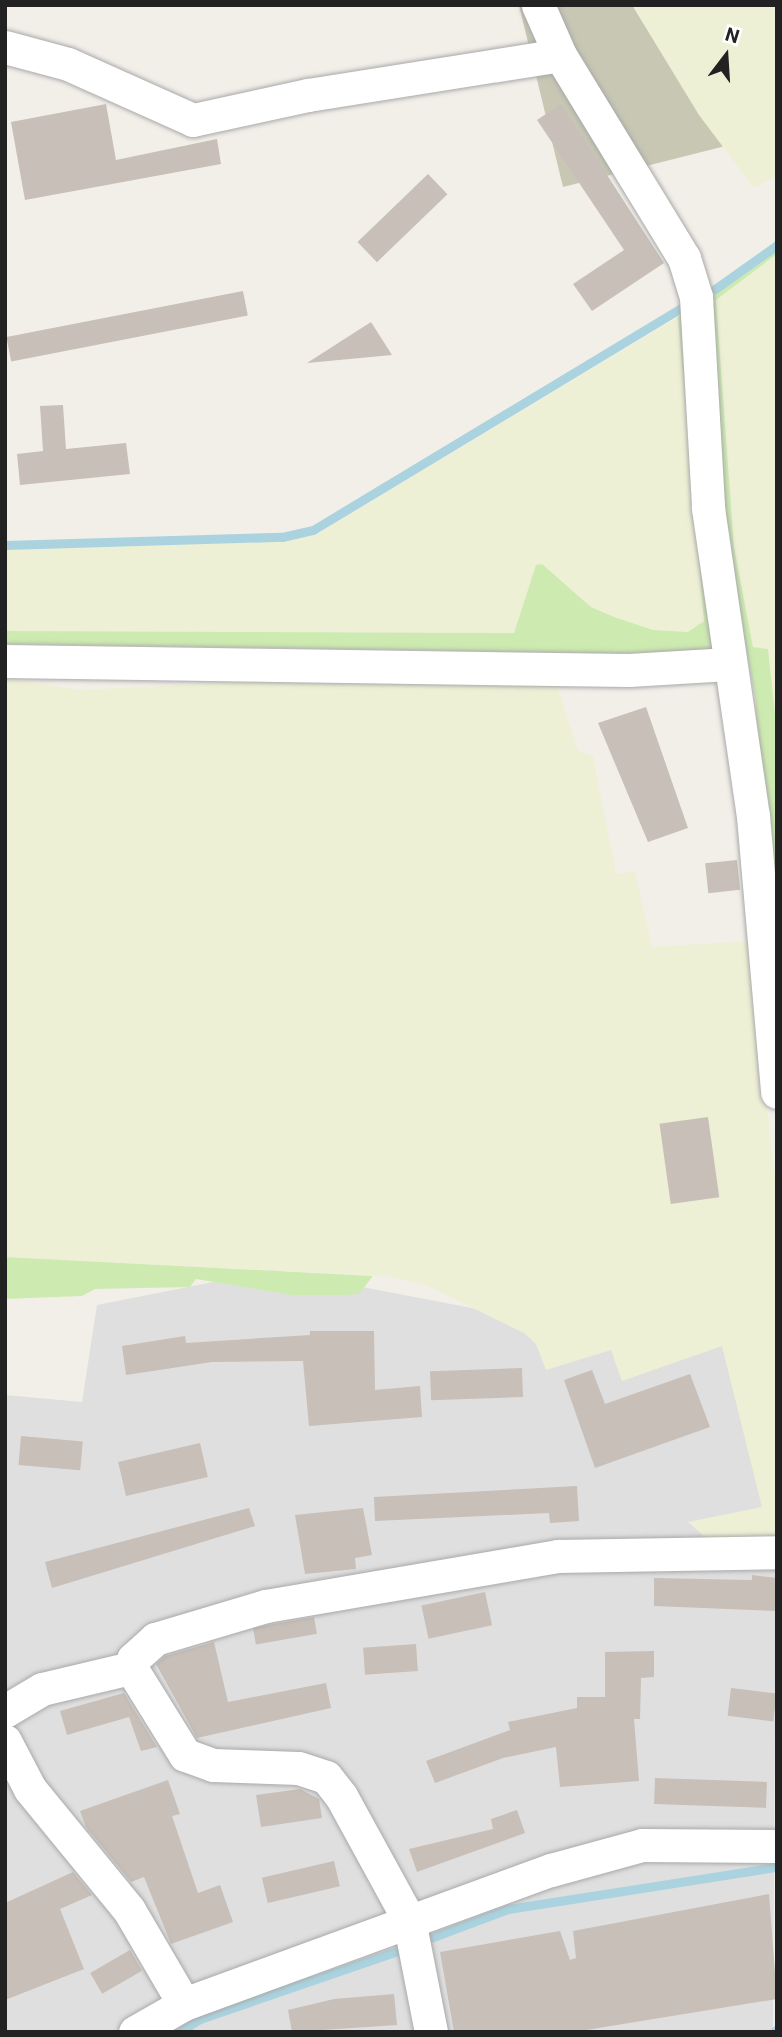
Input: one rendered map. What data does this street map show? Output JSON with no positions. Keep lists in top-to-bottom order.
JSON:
{
  "north": "top"
}
